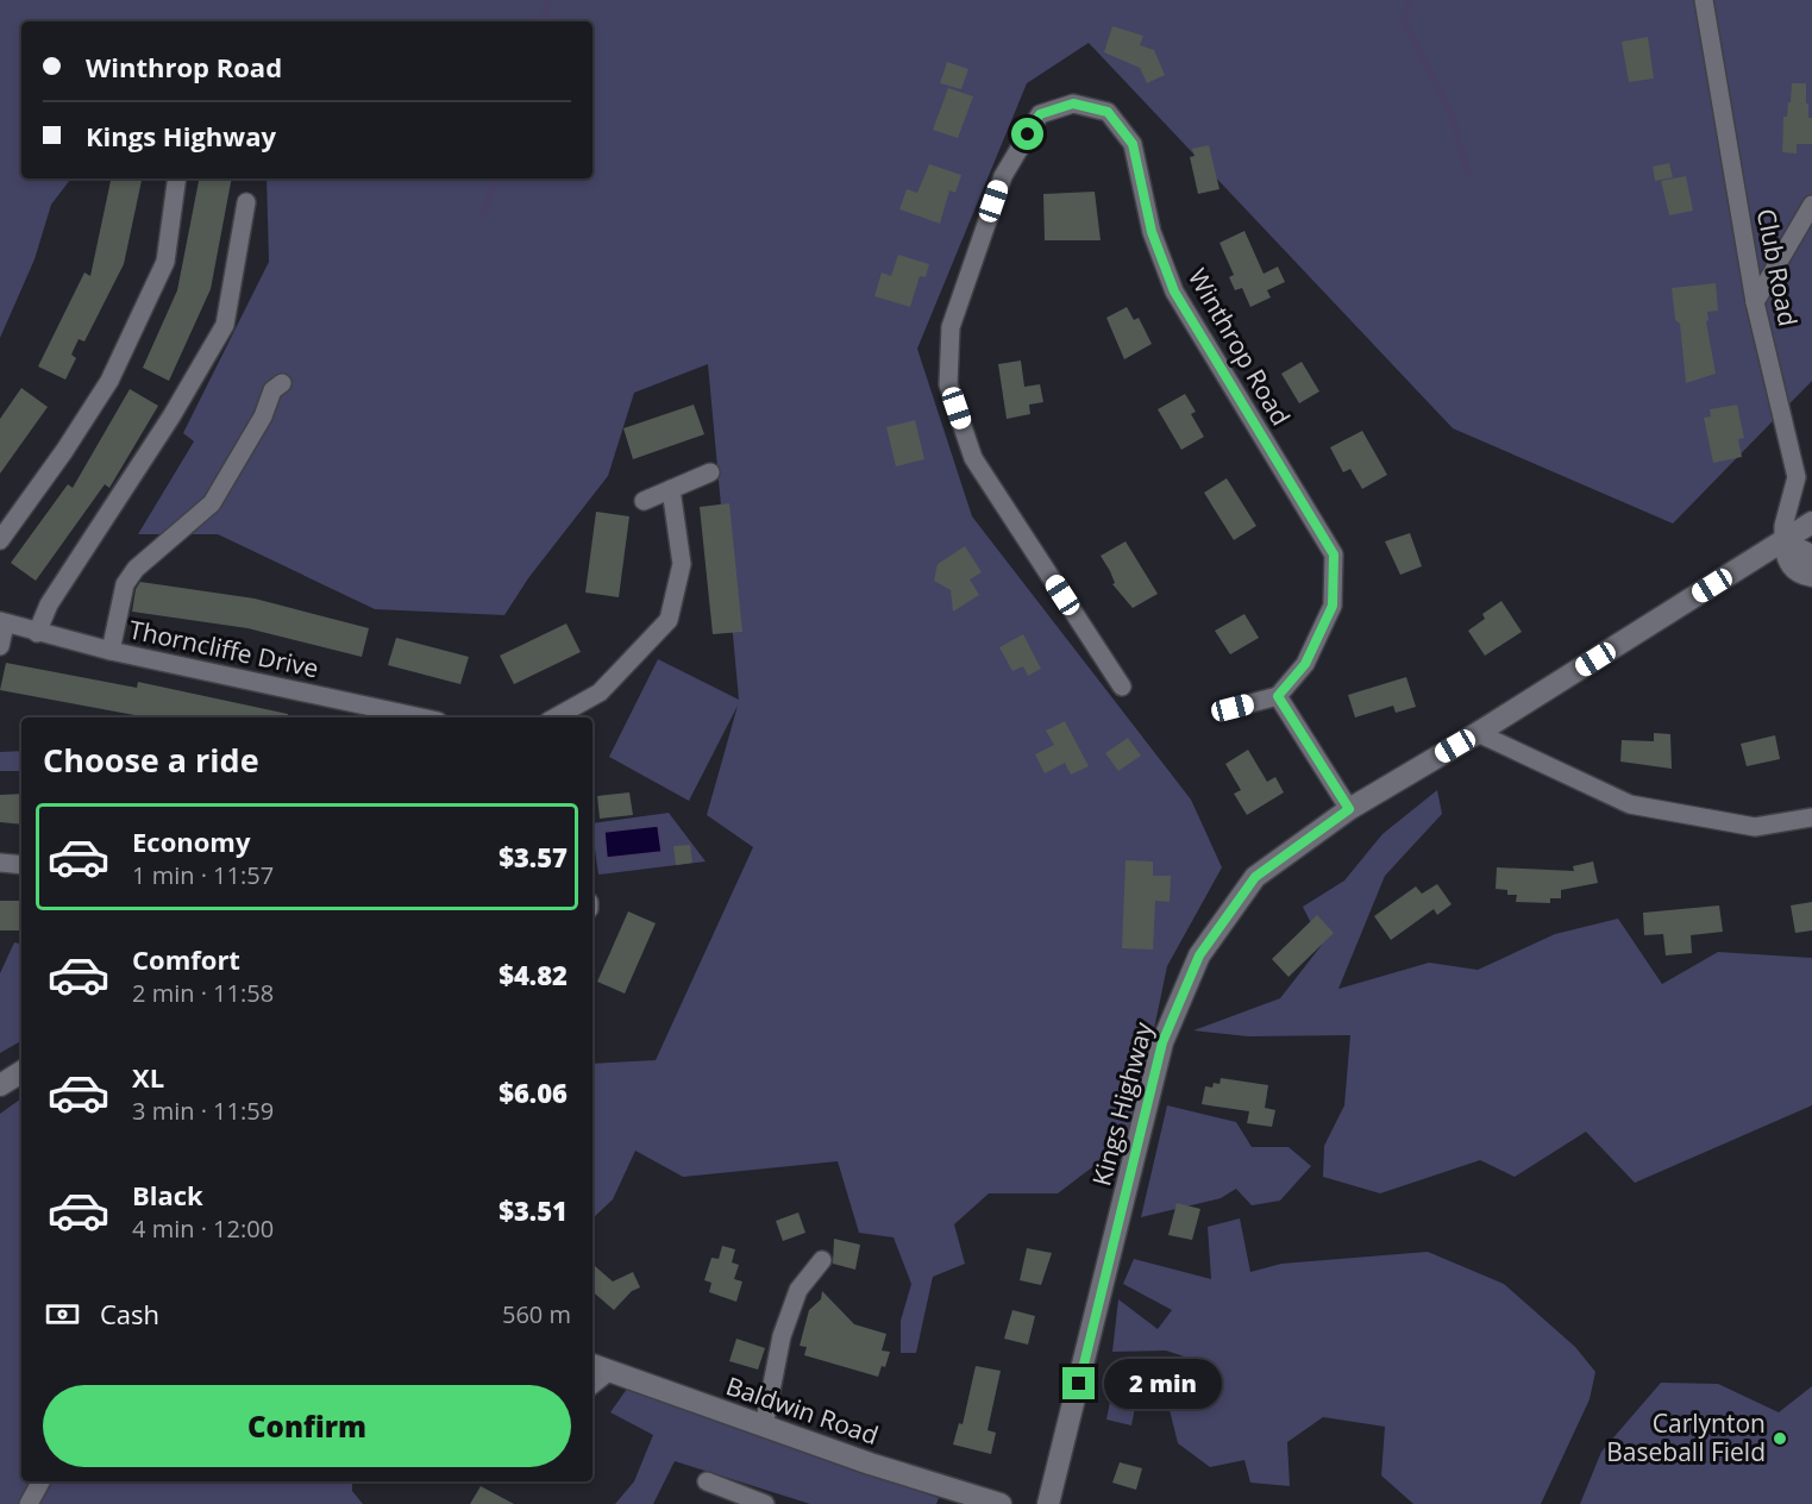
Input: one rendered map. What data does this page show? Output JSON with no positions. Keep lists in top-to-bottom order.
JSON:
{
  "streets": {
    "street": [
      "Club Road",
      "Winthrop Road",
      "Thorncliffe Drive",
      "Kings Highway",
      "Baldwin Road"
    ]
  },
  "crossings": [
    ["Club Road", "Kings Highway"]
  ],
  "places": ["Carlynton Baseball Field"],
  "page": {
    "banner": ["Winthrop Road", "Kings Highway"],
    "heading": "Choose a ride",
    "list": [
      {
        "name": "Economy",
        "note": "1 min · 11:57",
        "value": "$3.57"
      },
      {
        "name": "Comfort",
        "note": "2 min · 11:58",
        "value": "$4.82"
      },
      {
        "name": "XL",
        "note": "3 min · 11:59",
        "value": "$6.06"
      },
      {
        "name": "Black",
        "note": "4 min · 12:00",
        "value": "$3.51"
      }
    ],
    "pay": ["Cash", "560 m"],
    "bubble": "2 min",
    "buttons": "Confirm"
  }
}
